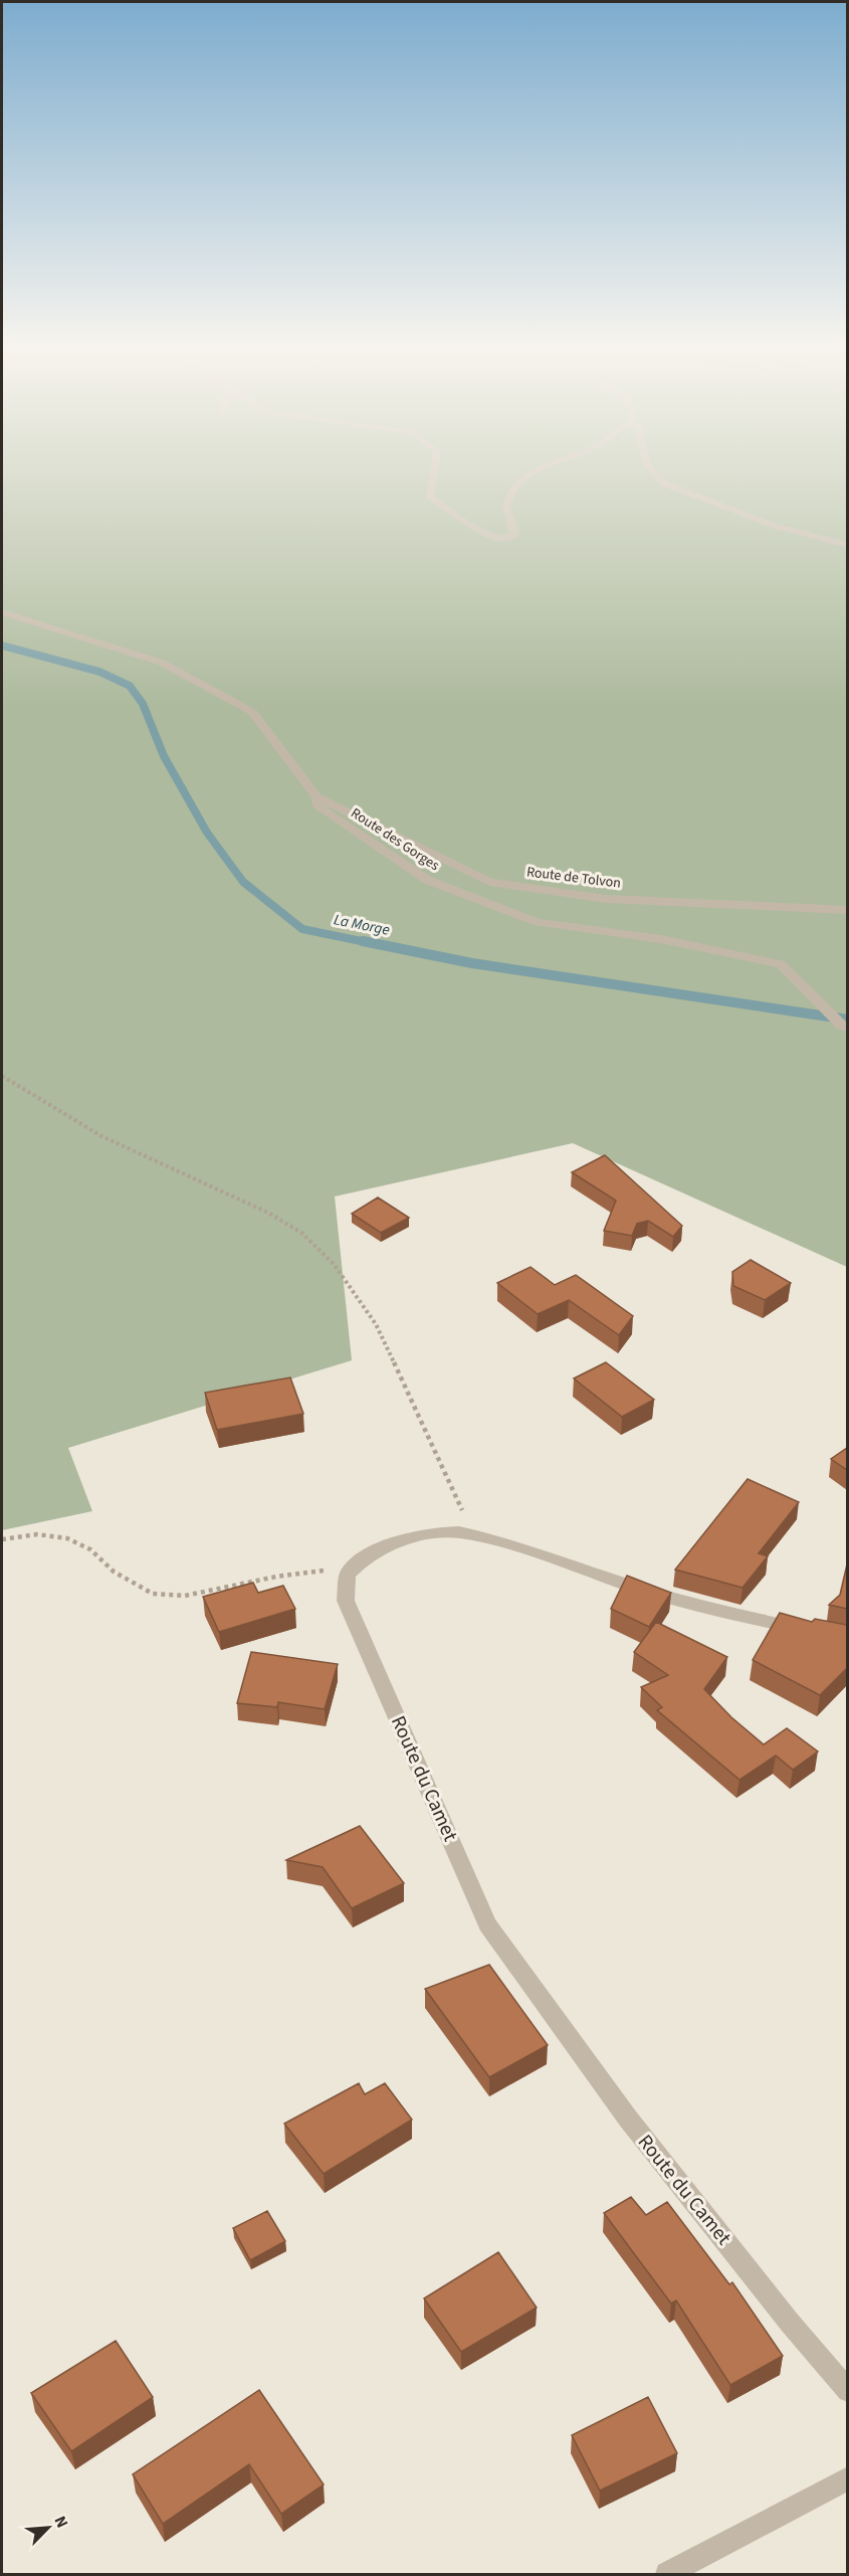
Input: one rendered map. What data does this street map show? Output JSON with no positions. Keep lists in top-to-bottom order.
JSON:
{
  "streets": {
    "street": ["Route des Gorges", "Route de Tolvon", "Route du Camet"]
  },
  "crossings": [
    ["Route des Gorges", "Route de Tolvon"]
  ],
  "water": ["La Morge"],
  "north": "top right"
}
